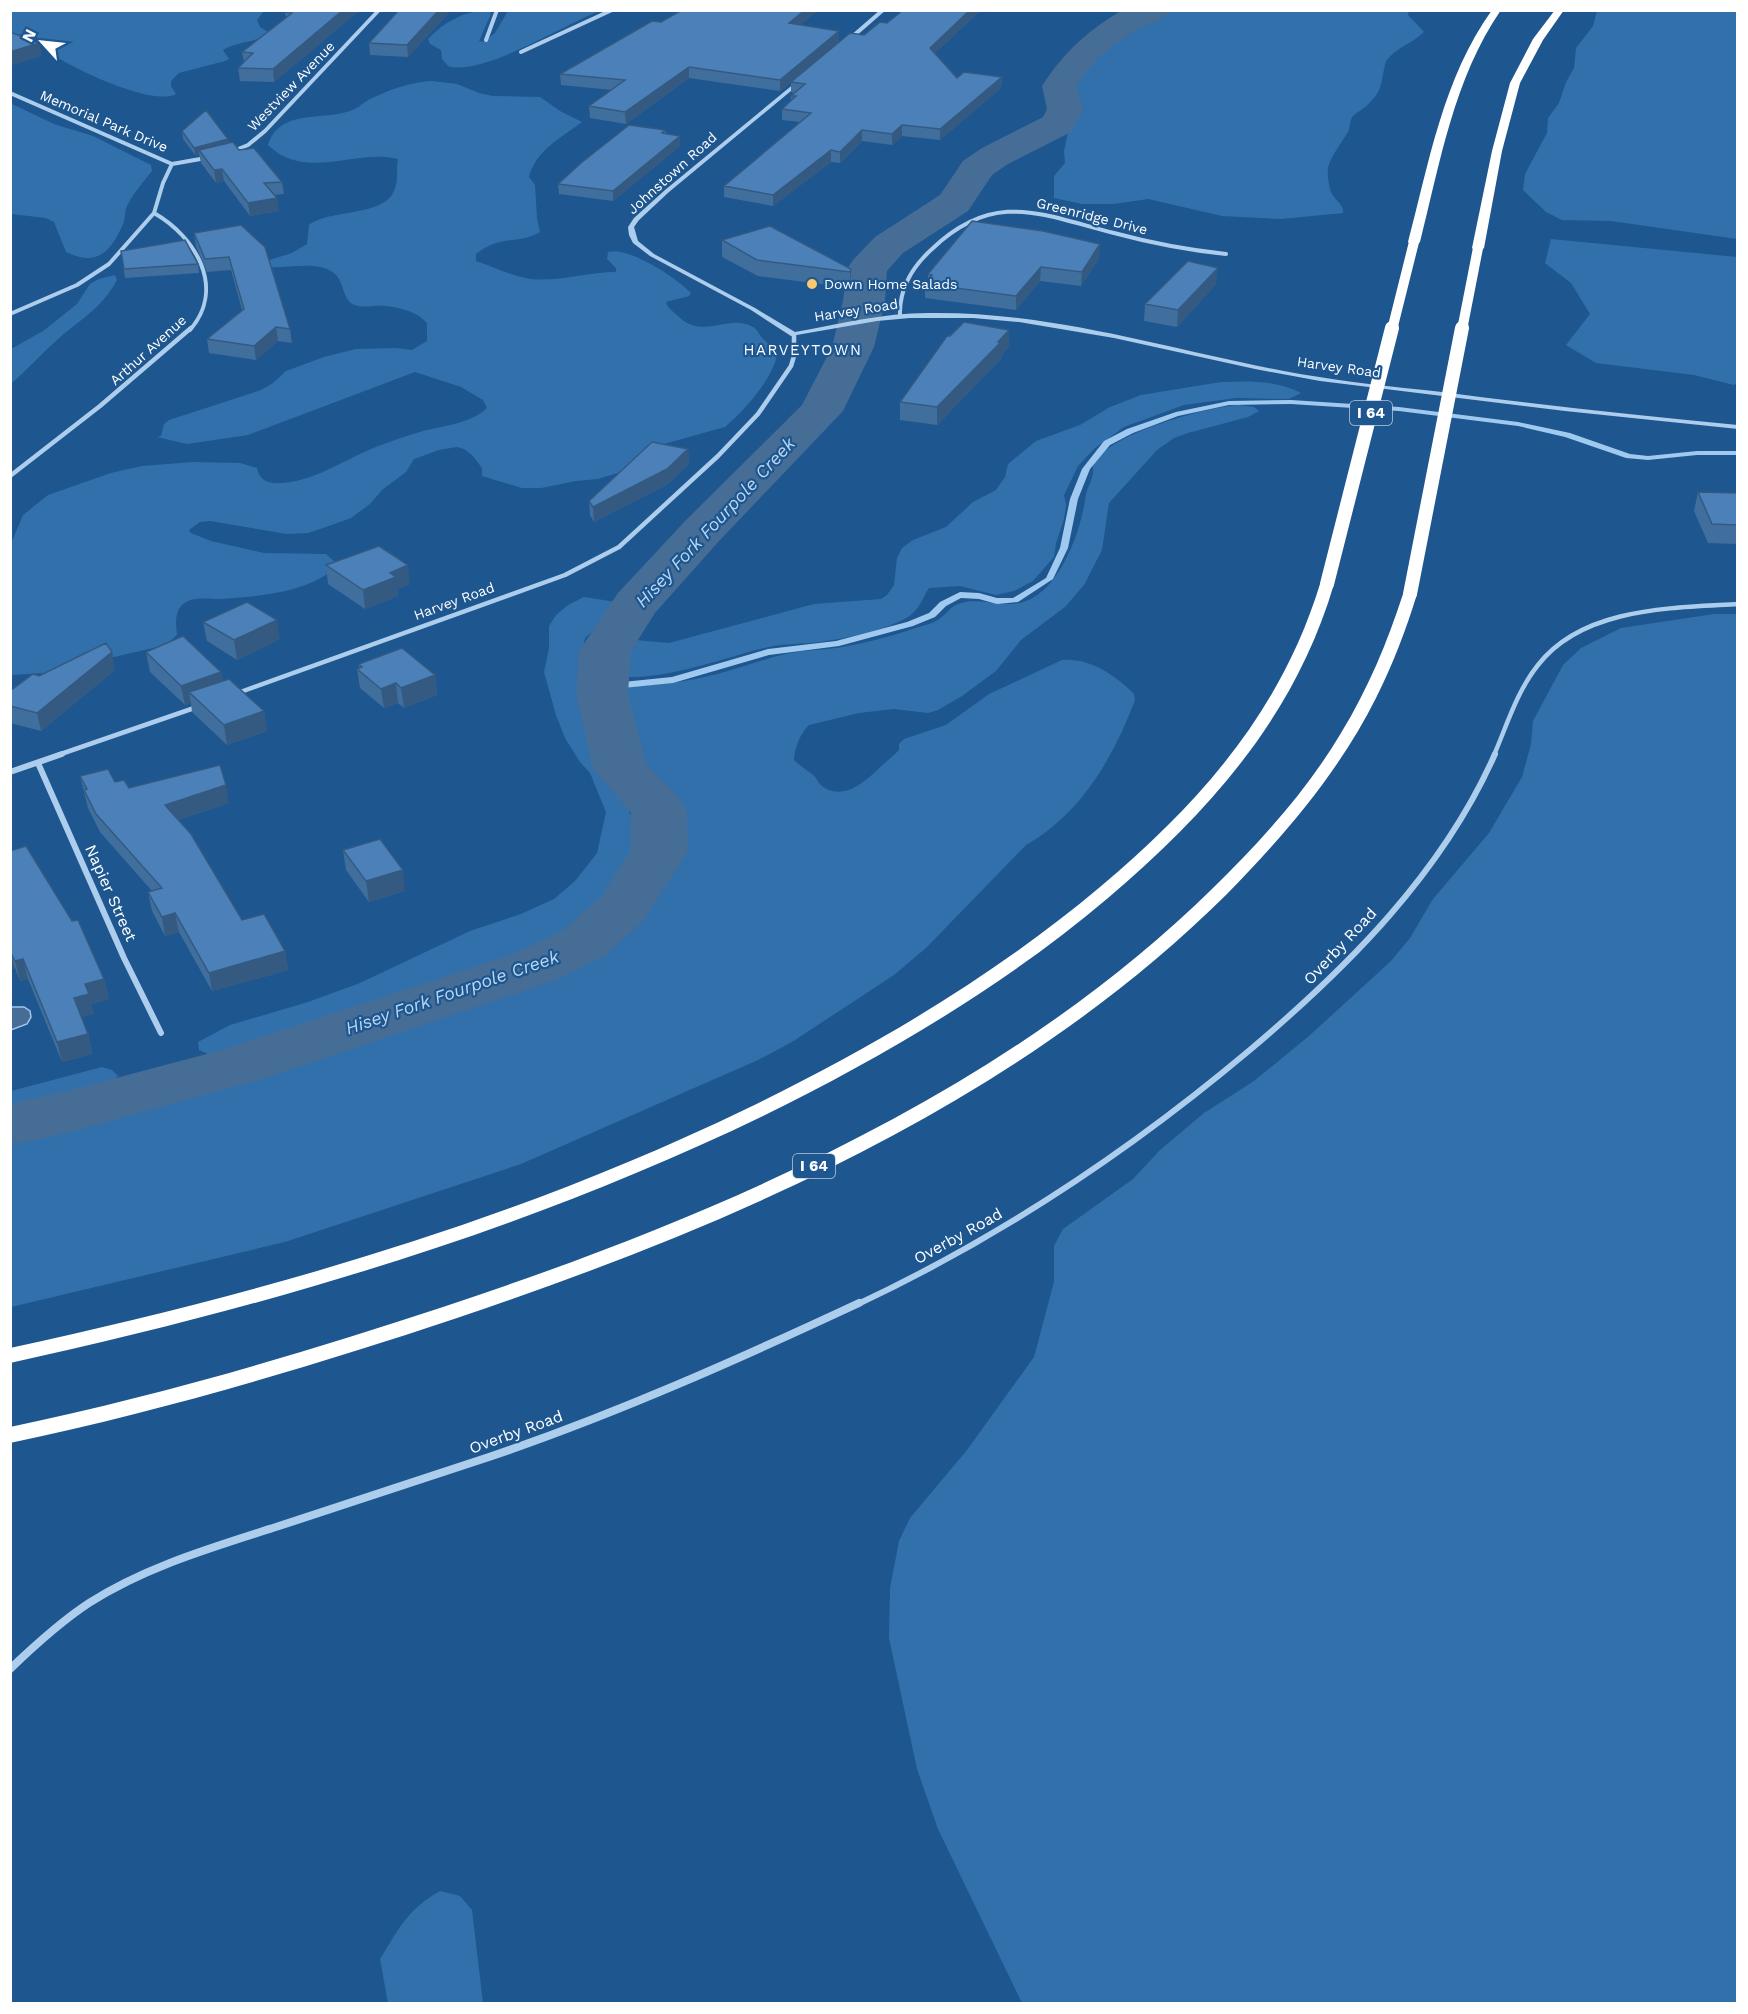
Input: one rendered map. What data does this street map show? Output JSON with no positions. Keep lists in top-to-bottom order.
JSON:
{
  "streets": {
    "highway": ["I 64"],
    "street": [
      "Westview Avenue",
      "Memorial Park Drive",
      "Johnstown Road",
      "Greenridge Drive",
      "Harvey Road",
      "Arthur Avenue",
      "Napier Street",
      "Overby Road"
    ]
  },
  "crossings": [
    ["Memorial Park Drive", "Arthur Avenue"],
    ["Johnstown Road", "Harvey Road"],
    ["Greenridge Drive", "Harvey Road"]
  ],
  "districts": ["HARVEYTOWN"],
  "water": ["Hisey Fork Fourpole Creek"],
  "places": ["Down Home Salads"],
  "north": "top left"
}
